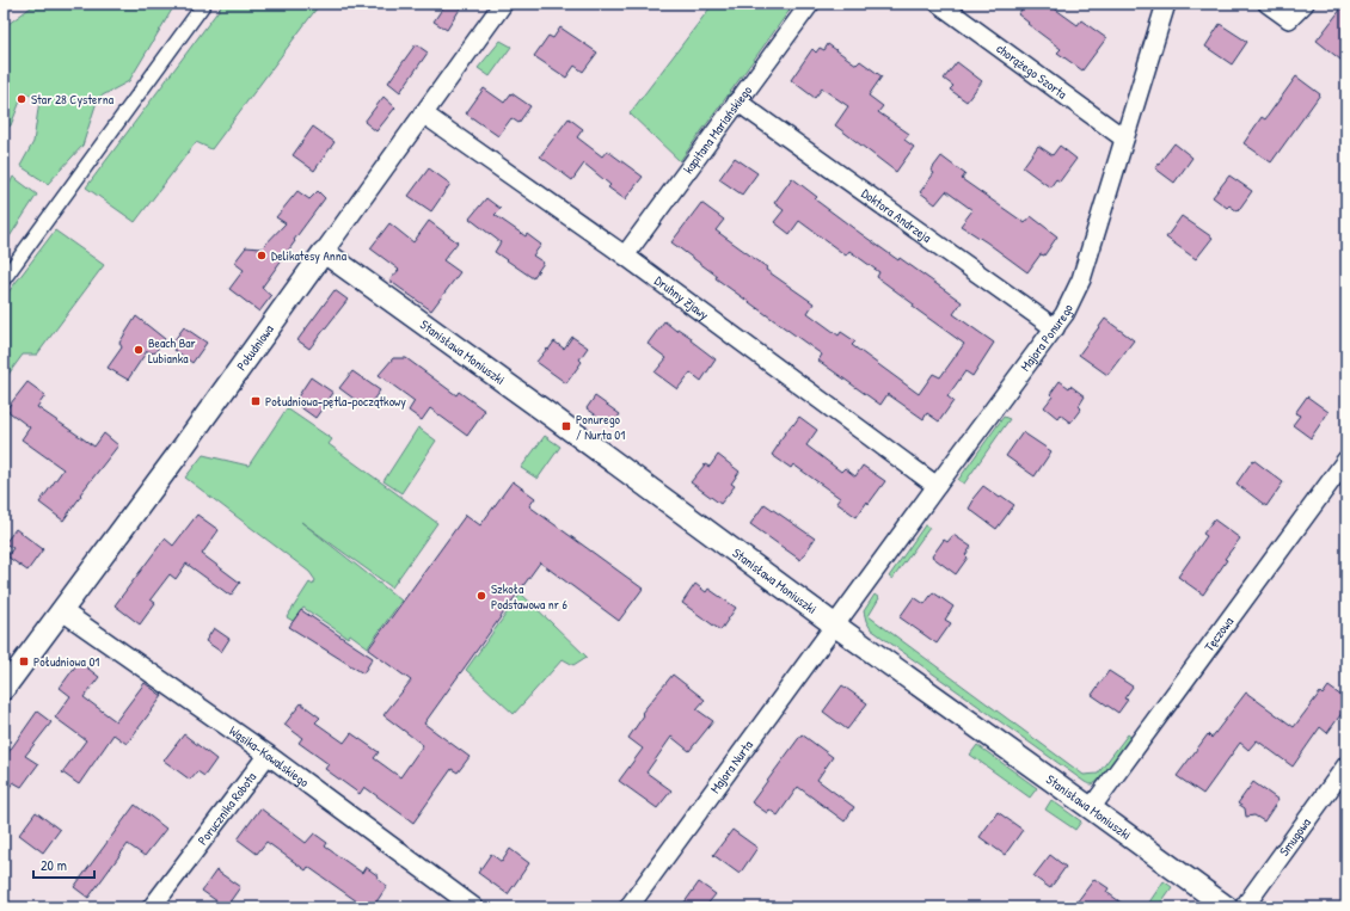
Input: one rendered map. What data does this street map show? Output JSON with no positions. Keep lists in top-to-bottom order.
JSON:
{
  "streets": {
    "street": [
      "chorążego Szorta",
      "kapitana Mariańskiego",
      "Doktora Andrzeja",
      "Druhny Zjawy",
      "Majora Ponurego",
      "Południowa",
      "Stanisława Moniuszki",
      "Tęczowa",
      "Wąsika-Kowalskiego",
      "Majora Nurta",
      "Porucznika Robota",
      "Smugowa"
    ]
  },
  "crossings": [
    ["chorążego Szorta", "Majora Ponurego"],
    ["kapitana Mariańskiego", "Doktora Andrzeja"],
    ["kapitana Mariańskiego", "Druhny Zjawy"],
    ["Doktora Andrzeja", "Majora Ponurego"],
    ["Druhny Zjawy", "Majora Ponurego"],
    ["Druhny Zjawy", "Południowa"],
    ["Majora Ponurego", "Stanisława Moniuszki"],
    ["Majora Ponurego", "Majora Nurta"],
    ["Południowa", "Stanisława Moniuszki"],
    ["Południowa", "Wąsika-Kowalskiego"],
    ["Stanisława Moniuszki", "Tęczowa"],
    ["Stanisława Moniuszki", "Majora Nurta"],
    ["Wąsika-Kowalskiego", "Porucznika Robota"]
  ],
  "places": {
    "other": [
      "Star 28 Cysterna",
      "Delikatesy Anna",
      "Beach Bar Lubianka",
      "Szkoła Podstawowa nr 6"
    ],
    "transit": ["Południowa-pętla-początkowy", "Ponurego / Nurta 01", "Południowa 01"]
  },
  "scale_bar": "20 m"
}
